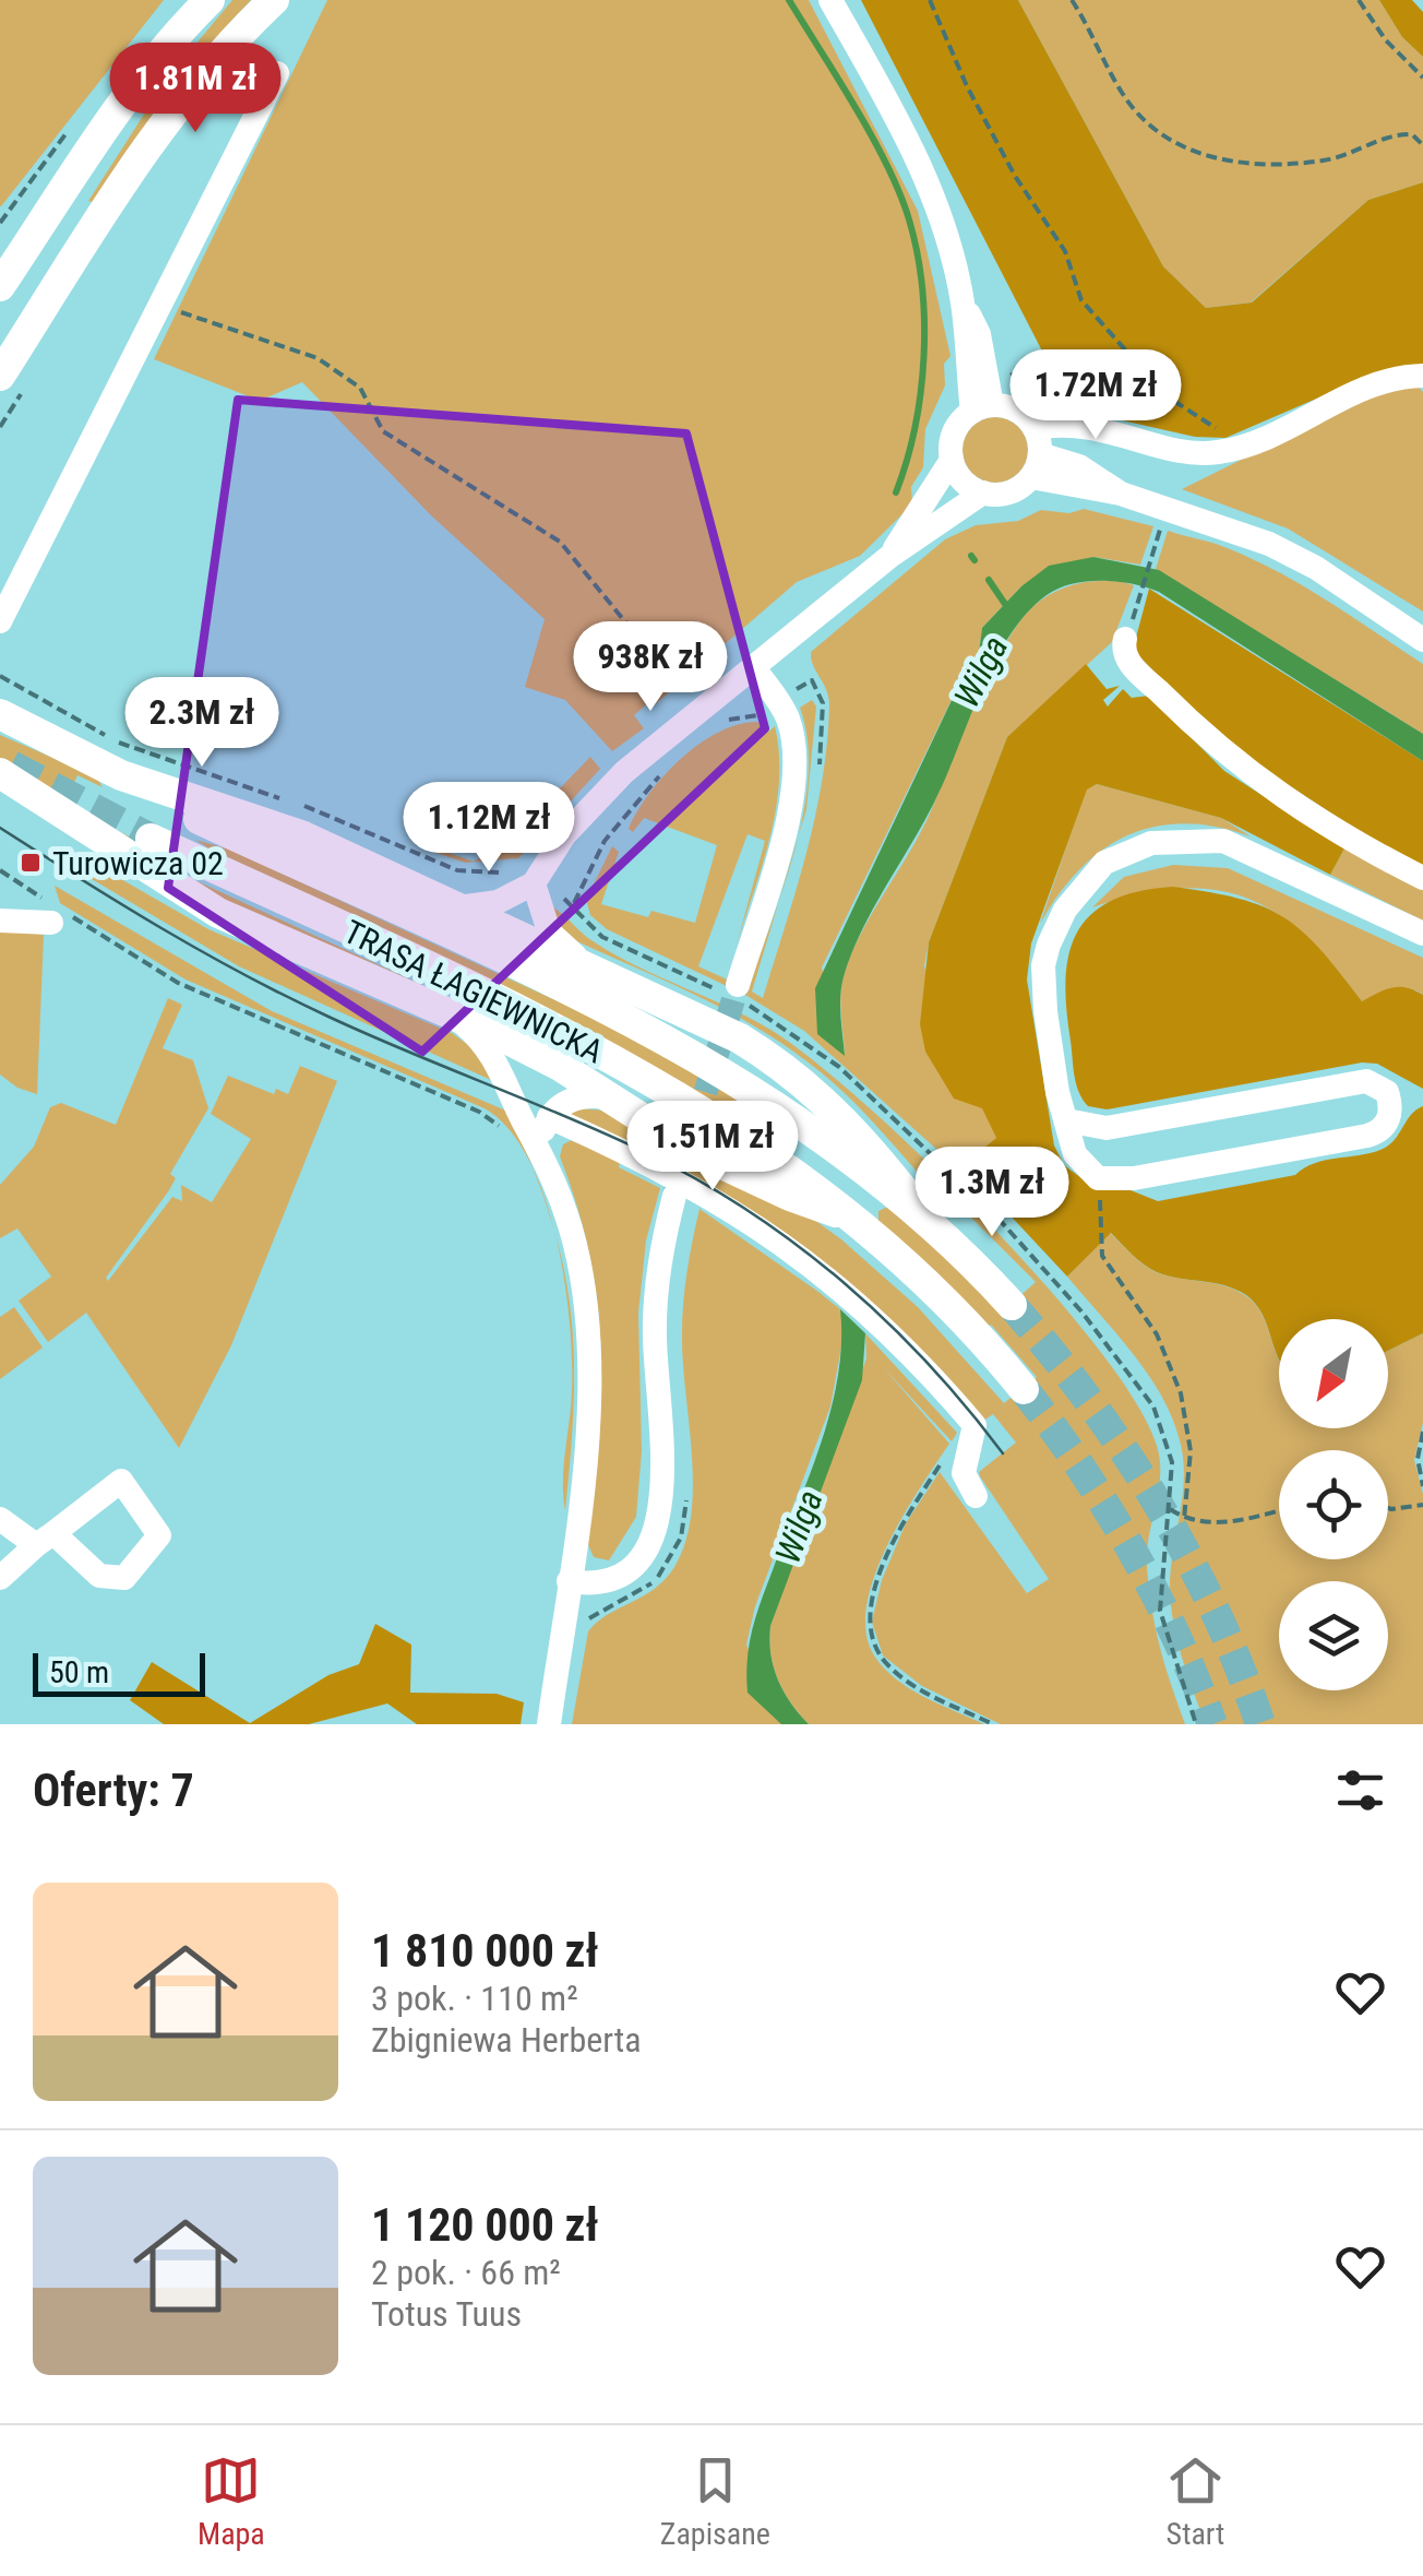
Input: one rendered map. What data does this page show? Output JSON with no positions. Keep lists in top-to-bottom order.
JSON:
{
  "streets": {
    "main road": ["TRASA ŁAGIEWNICKA"]
  },
  "water": ["Wilga"],
  "places": {
    "transit": ["Turowicza 02"]
  },
  "scale_bar": "50 m",
  "north": "bottom left",
  "page": {
    "price": [
      "1.81M zł",
      "1.72M zł",
      "938K zł",
      "2.3M zł",
      "1.12M zł",
      "1.51M zł",
      "1.3M zł"
    ],
    "scale": "50 m",
    "heading": "Oferty: 7",
    "list": [
      {
        "name": "1 810 000 zł",
        "note": "3 pok. · 110 m² · Zbigniewa Herberta"
      },
      {
        "name": "1 120 000 zł",
        "note": "2 pok. · 66 m² · Totus Tuus"
      }
    ],
    "tabs": ["Mapa", "Zapisane", "Start"]
  }
}
